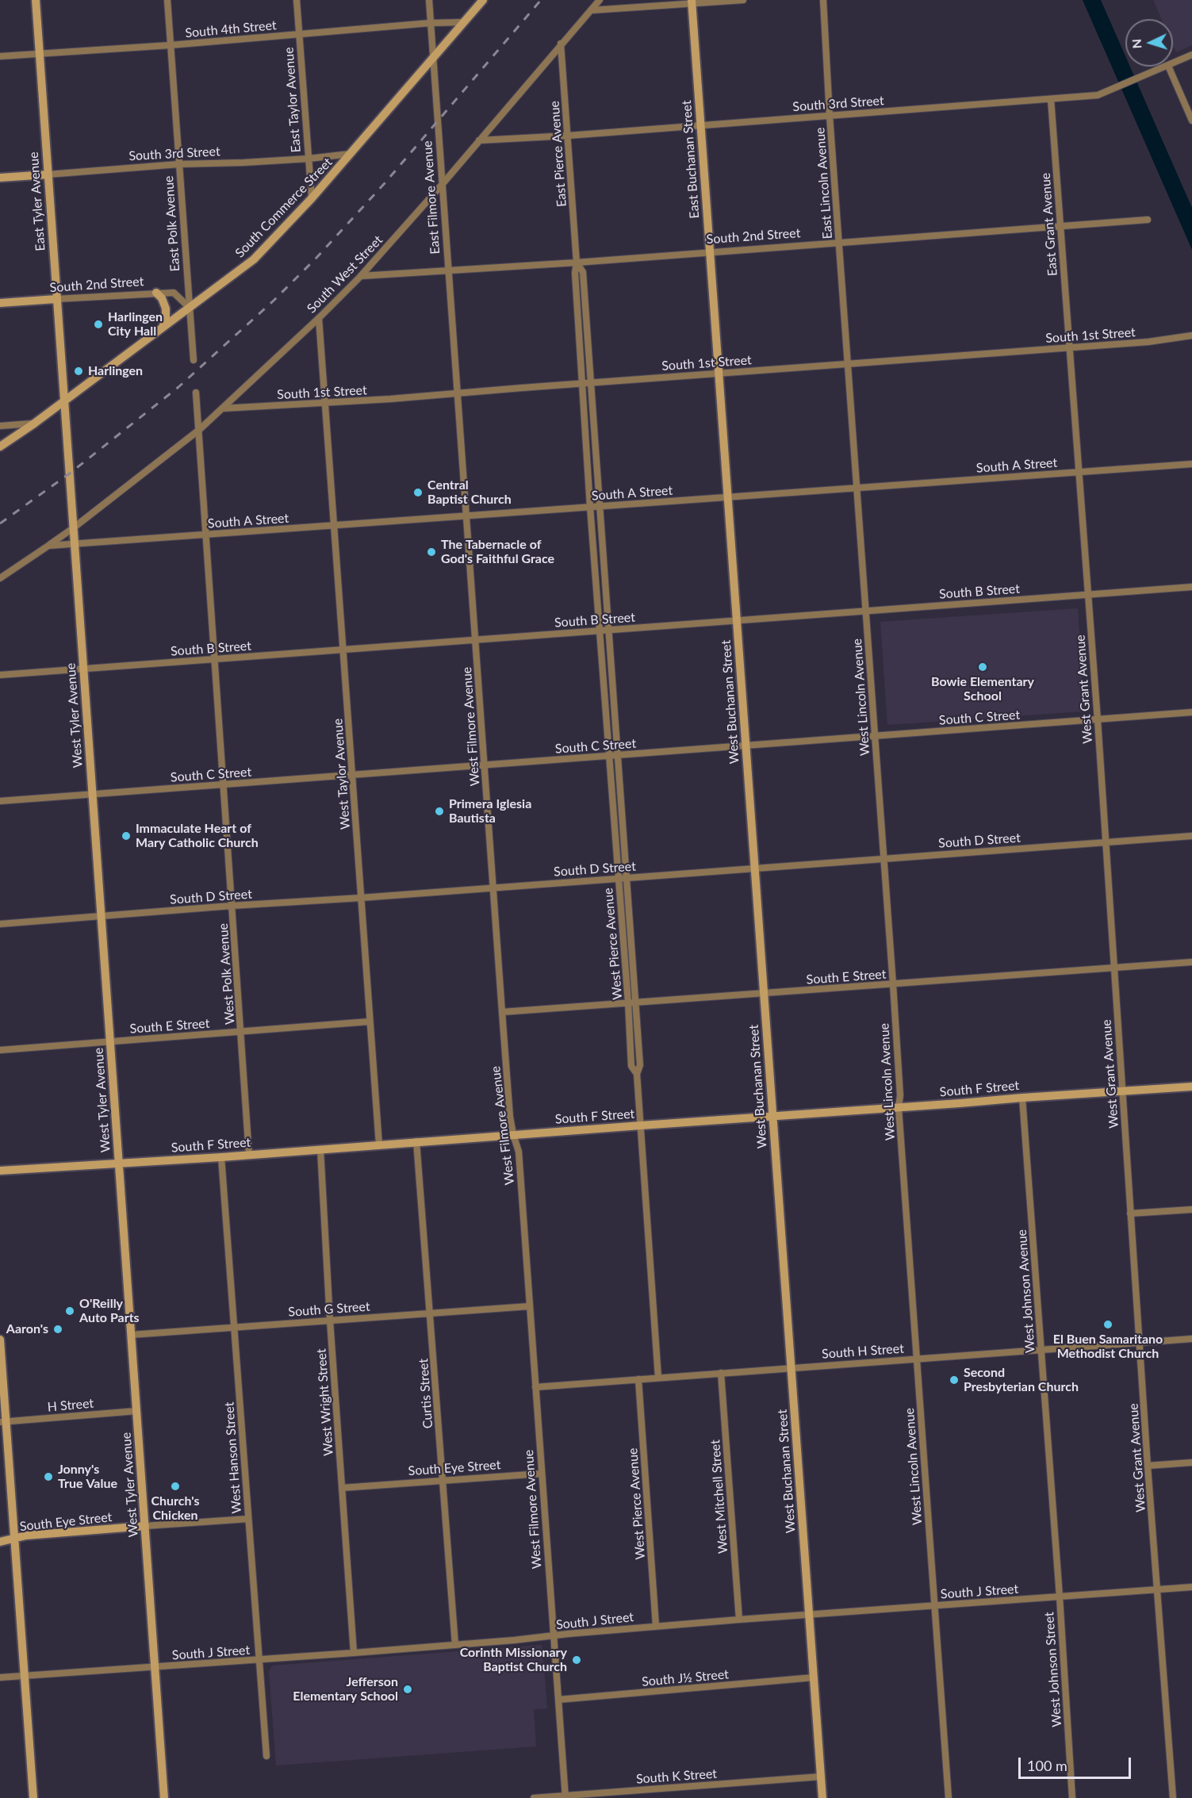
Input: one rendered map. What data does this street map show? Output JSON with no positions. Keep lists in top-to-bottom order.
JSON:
{
  "streets": {
    "street": [
      "South 4th Street",
      "East Taylor Avenue",
      "South 3rd Street",
      "East Pierce Avenue",
      "East Buchanan Street",
      "East Lincoln Avenue",
      "East Filmore Avenue",
      "East Tyler Avenue",
      "South Commerce Street",
      "East Polk Avenue",
      "East Grant Avenue",
      "South 2nd Street",
      "South West Street",
      "South 1st Street",
      "South A Street",
      "South B Street",
      "West Grant Avenue",
      "West Lincoln Avenue",
      "West Buchanan Street",
      "West Tyler Avenue",
      "South C Street",
      "West Filmore Avenue",
      "West Taylor Avenue",
      "South D Street",
      "West Pierce Avenue",
      "West Polk Avenue",
      "South E Street",
      "South F Street",
      "West Johnson Avenue",
      "South G Street",
      "South H Street",
      "Curtis Street",
      "West Wright Street",
      "H Street",
      "West Hanson Street",
      "South Eye Street",
      "West Mitchell Street",
      "South J Street",
      "West Johnson Street",
      "South J½ Street",
      "South K Street"
    ]
  },
  "crossings": [
    ["South 4th Street", "East Taylor Avenue"],
    ["South 4th Street", "East Filmore Avenue"],
    ["South 4th Street", "East Tyler Avenue"],
    ["South 4th Street", "South Commerce Street"],
    ["South 4th Street", "East Polk Avenue"],
    ["East Taylor Avenue", "South 3rd Street"],
    ["East Taylor Avenue", "South Commerce Street"],
    ["South 3rd Street", "East Pierce Avenue"],
    ["South 3rd Street", "East Buchanan Street"],
    ["South 3rd Street", "East Lincoln Avenue"],
    ["South 3rd Street", "East Tyler Avenue"],
    ["South 3rd Street", "South Commerce Street"],
    ["South 3rd Street", "East Polk Avenue"],
    ["South 3rd Street", "East Grant Avenue"],
    ["South 3rd Street", "South West Street"],
    ["East Pierce Avenue", "South 2nd Street"],
    ["East Pierce Avenue", "South West Street"],
    ["East Pierce Avenue", "South 1st Street"],
    ["East Pierce Avenue", "West Pierce Avenue"],
    ["East Buchanan Street", "South 2nd Street"],
    ["East Buchanan Street", "South 1st Street"],
    ["East Buchanan Street", "West Buchanan Street"],
    ["East Lincoln Avenue", "South 2nd Street"],
    ["East Lincoln Avenue", "South 1st Street"],
    ["East Lincoln Avenue", "West Lincoln Avenue"],
    ["East Filmore Avenue", "South Commerce Street"],
    ["East Filmore Avenue", "South 2nd Street"],
    ["East Filmore Avenue", "South West Street"],
    ["East Filmore Avenue", "South 1st Street"],
    ["East Filmore Avenue", "West Filmore Avenue"],
    ["East Tyler Avenue", "South Commerce Street"],
    ["East Tyler Avenue", "South 2nd Street"],
    ["East Tyler Avenue", "West Tyler Avenue"],
    ["South Commerce Street", "East Polk Avenue"],
    ["South Commerce Street", "South 2nd Street"],
    ["South Commerce Street", "West Tyler Avenue"],
    ["East Polk Avenue", "South 2nd Street"],
    ["East Grant Avenue", "South 2nd Street"],
    ["East Grant Avenue", "South 1st Street"],
    ["East Grant Avenue", "West Grant Avenue"],
    ["South 2nd Street", "South West Street"],
    ["South West Street", "South 1st Street"],
    ["South West Street", "West Tyler Avenue"],
    ["South West Street", "West Polk Avenue"],
    ["South 1st Street", "West Grant Avenue"],
    ["South 1st Street", "West Lincoln Avenue"],
    ["South 1st Street", "West Buchanan Street"],
    ["South 1st Street", "West Filmore Avenue"],
    ["South 1st Street", "West Taylor Avenue"],
    ["South 1st Street", "West Pierce Avenue"],
    ["South A Street", "West Grant Avenue"],
    ["South A Street", "West Lincoln Avenue"],
    ["South A Street", "West Buchanan Street"],
    ["South A Street", "West Tyler Avenue"],
    ["South A Street", "West Filmore Avenue"],
    ["South A Street", "West Taylor Avenue"],
    ["South A Street", "West Pierce Avenue"],
    ["South A Street", "West Polk Avenue"],
    ["South B Street", "West Grant Avenue"],
    ["South B Street", "West Lincoln Avenue"],
    ["South B Street", "West Buchanan Street"],
    ["South B Street", "West Tyler Avenue"],
    ["South B Street", "West Filmore Avenue"],
    ["South B Street", "West Taylor Avenue"],
    ["South B Street", "West Pierce Avenue"],
    ["South B Street", "West Polk Avenue"],
    ["West Grant Avenue", "South C Street"],
    ["West Grant Avenue", "South D Street"],
    ["West Grant Avenue", "South E Street"],
    ["West Grant Avenue", "South F Street"],
    ["West Grant Avenue", "South H Street"],
    ["West Grant Avenue", "South J Street"],
    ["West Lincoln Avenue", "South C Street"],
    ["West Lincoln Avenue", "South D Street"],
    ["West Lincoln Avenue", "South E Street"],
    ["West Lincoln Avenue", "South F Street"],
    ["West Lincoln Avenue", "South H Street"],
    ["West Lincoln Avenue", "South J Street"],
    ["West Buchanan Street", "South C Street"],
    ["West Buchanan Street", "South D Street"],
    ["West Buchanan Street", "South E Street"],
    ["West Buchanan Street", "South F Street"],
    ["West Buchanan Street", "South H Street"],
    ["West Buchanan Street", "South J Street"],
    ["West Buchanan Street", "South J½ Street"],
    ["West Buchanan Street", "South K Street"],
    ["West Tyler Avenue", "South C Street"],
    ["West Tyler Avenue", "South D Street"],
    ["West Tyler Avenue", "South E Street"],
    ["West Tyler Avenue", "South F Street"],
    ["West Tyler Avenue", "South G Street"],
    ["West Tyler Avenue", "H Street"],
    ["West Tyler Avenue", "South Eye Street"],
    ["West Tyler Avenue", "South J Street"],
    ["South C Street", "West Filmore Avenue"],
    ["South C Street", "West Taylor Avenue"],
    ["South C Street", "West Pierce Avenue"],
    ["South C Street", "West Polk Avenue"],
    ["West Filmore Avenue", "South D Street"],
    ["West Filmore Avenue", "South E Street"],
    ["West Filmore Avenue", "South F Street"],
    ["West Filmore Avenue", "South G Street"],
    ["West Filmore Avenue", "South H Street"],
    ["West Filmore Avenue", "South Eye Street"],
    ["West Filmore Avenue", "South J Street"],
    ["West Filmore Avenue", "South J½ Street"],
    ["West Filmore Avenue", "South K Street"],
    ["West Taylor Avenue", "South D Street"],
    ["West Taylor Avenue", "South E Street"],
    ["West Taylor Avenue", "South F Street"],
    ["South D Street", "West Pierce Avenue"],
    ["South D Street", "West Polk Avenue"],
    ["West Pierce Avenue", "South E Street"],
    ["West Pierce Avenue", "South F Street"],
    ["West Pierce Avenue", "South H Street"],
    ["West Pierce Avenue", "South J Street"],
    ["West Polk Avenue", "South E Street"],
    ["West Polk Avenue", "South F Street"],
    ["South F Street", "West Johnson Avenue"],
    ["South F Street", "Curtis Street"],
    ["South F Street", "West Wright Street"],
    ["South F Street", "West Hanson Street"],
    ["West Johnson Avenue", "South H Street"],
    ["West Johnson Avenue", "South J Street"],
    ["West Johnson Avenue", "West Johnson Street"],
    ["South G Street", "Curtis Street"],
    ["South G Street", "West Wright Street"],
    ["South G Street", "West Hanson Street"],
    ["South H Street", "West Mitchell Street"],
    ["Curtis Street", "South Eye Street"],
    ["Curtis Street", "South J Street"],
    ["West Wright Street", "South Eye Street"],
    ["West Wright Street", "South J Street"],
    ["West Hanson Street", "South Eye Street"],
    ["West Hanson Street", "South J Street"],
    ["West Mitchell Street", "South J Street"],
    ["South J Street", "West Johnson Street"]
  ],
  "places": [
    "Harlingen City Hall",
    "Harlingen",
    "Central Baptist Church",
    "The Tabernacle of God's Faithful Grace",
    "Bowie Elementary School",
    "Primera Iglesia Bautista",
    "Immaculate Heart of Mary Catholic Church",
    "O'Reilly Auto Parts",
    "El Buen Samaritano Methodist Church",
    "Aaron's",
    "Second Presbyterian Church",
    "Jonny's True Value",
    "Church's Chicken",
    "Corinth Missionary Baptist Church",
    "Jefferson Elementary School"
  ],
  "scale_bar": "100 m",
  "north": "left"
}
